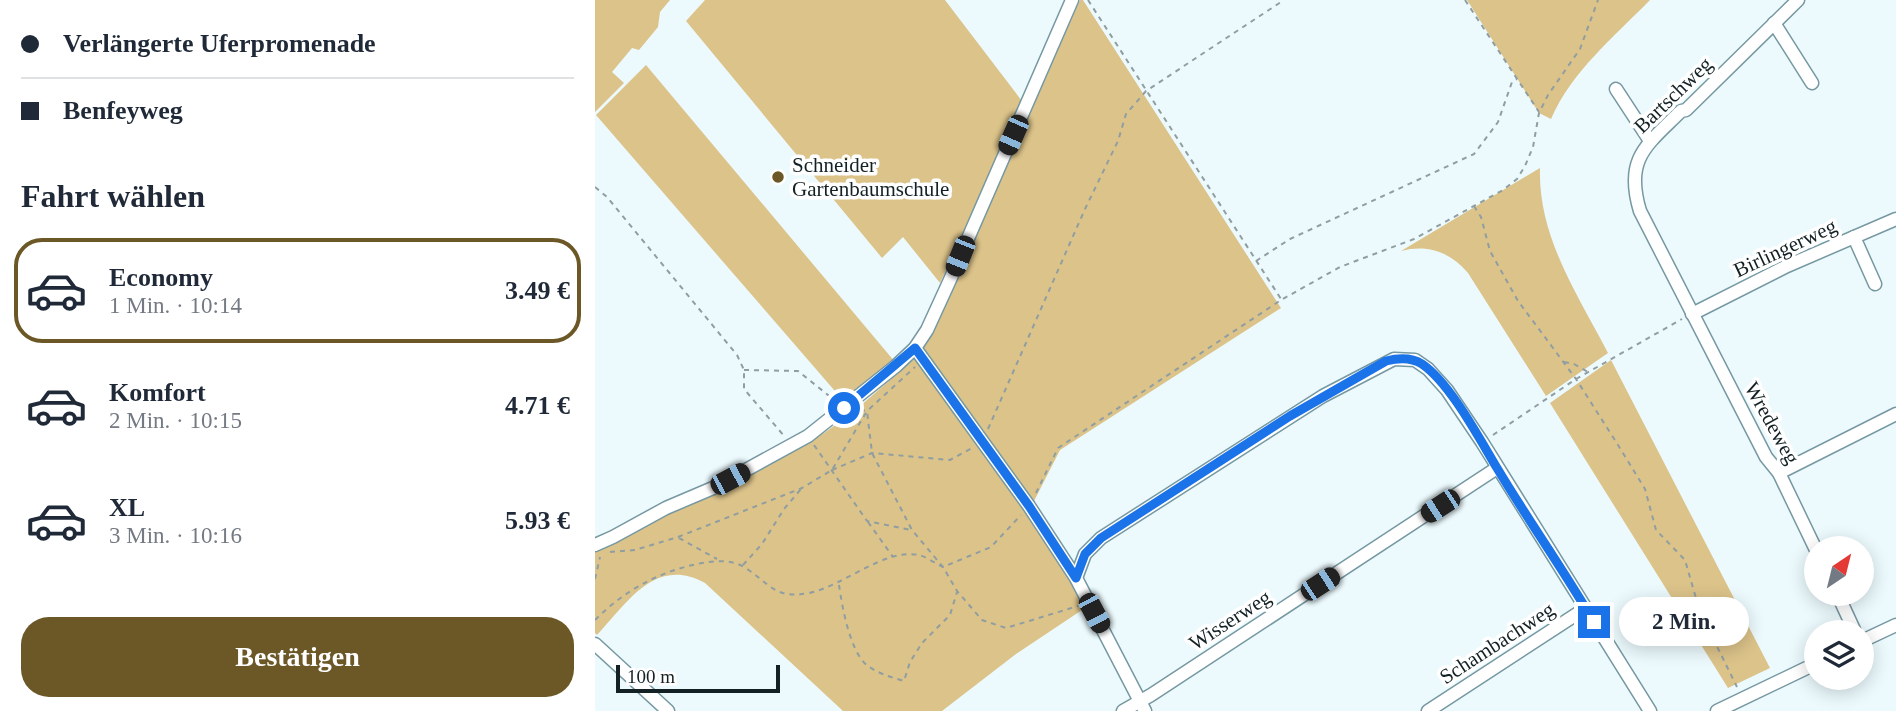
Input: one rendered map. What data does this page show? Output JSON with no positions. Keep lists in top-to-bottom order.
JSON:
{
  "streets": {
    "street": [
      "Bartschweg",
      "Birlingerweg",
      "Wredeweg",
      "Wisserweg",
      "Schambachweg"
    ]
  },
  "crossings": [
    ["Bartschweg", "Birlingerweg"],
    ["Bartschweg", "Wredeweg"],
    ["Birlingerweg", "Wredeweg"]
  ],
  "places": ["Schneider Gartenbaumschule"],
  "scale_bar": "100 m",
  "north": "top right",
  "page": {
    "banner": ["Verlängerte Uferpromenade", "Benfeyweg"],
    "heading": "Fahrt wählen",
    "list": [
      {
        "name": "Economy",
        "note": "1 Min. · 10:14",
        "value": "3.49 €"
      },
      {
        "name": "Komfort",
        "note": "2 Min. · 10:15",
        "value": "4.71 €"
      },
      {
        "name": "XL",
        "note": "3 Min. · 10:16",
        "value": "5.93 €"
      }
    ],
    "bubble": "2 Min.",
    "buttons": "Bestätigen",
    "scale": "100 m"
  }
}
